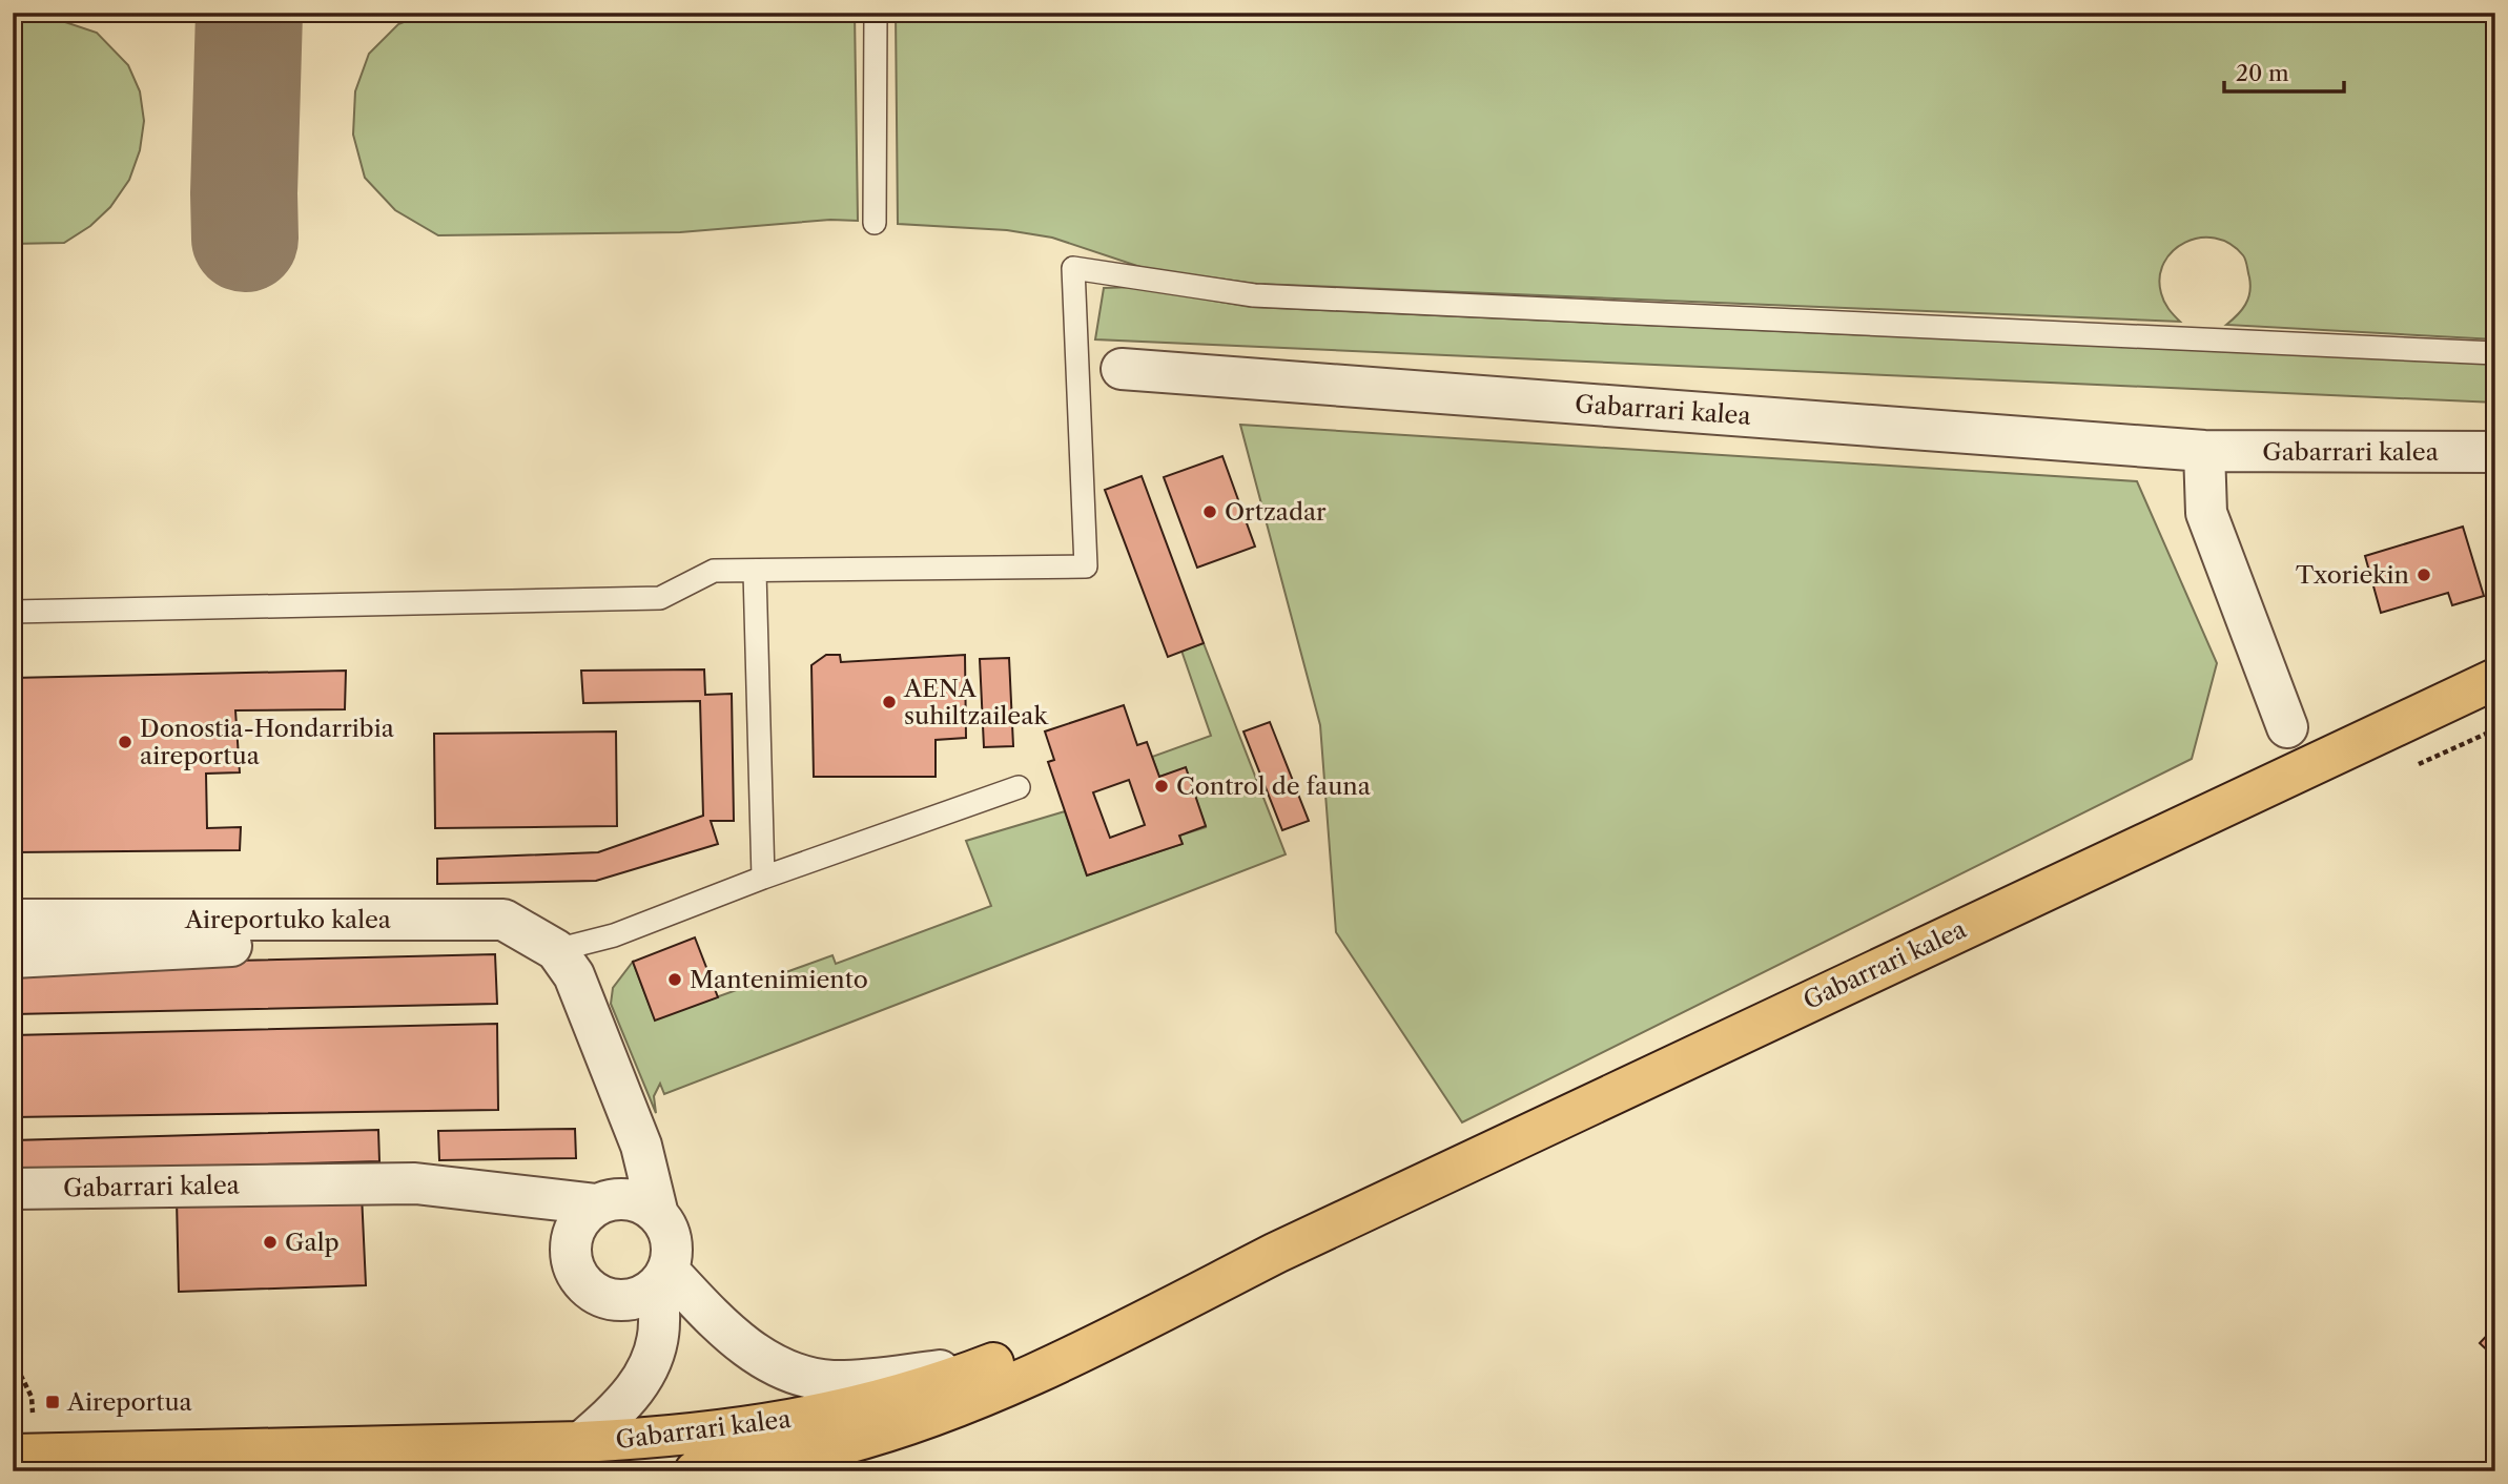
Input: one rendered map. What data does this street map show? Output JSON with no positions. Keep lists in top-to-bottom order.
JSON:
{
  "streets": {
    "main road": ["Gabarrari kalea"],
    "street": ["Aireportuko kalea"]
  },
  "crossings": [
    ["Gabarrari kalea", "Aireportuko kalea"]
  ],
  "places": {
    "other": [
      "Ortzadar",
      "Txoriekin",
      "AENA suhiltzaileak",
      "Donostia-Hondarribia aireportua",
      "Control de fauna",
      "Mantenimiento",
      "Galp"
    ],
    "transit": ["Aireportua"]
  },
  "scale_bar": "20 m"
}
